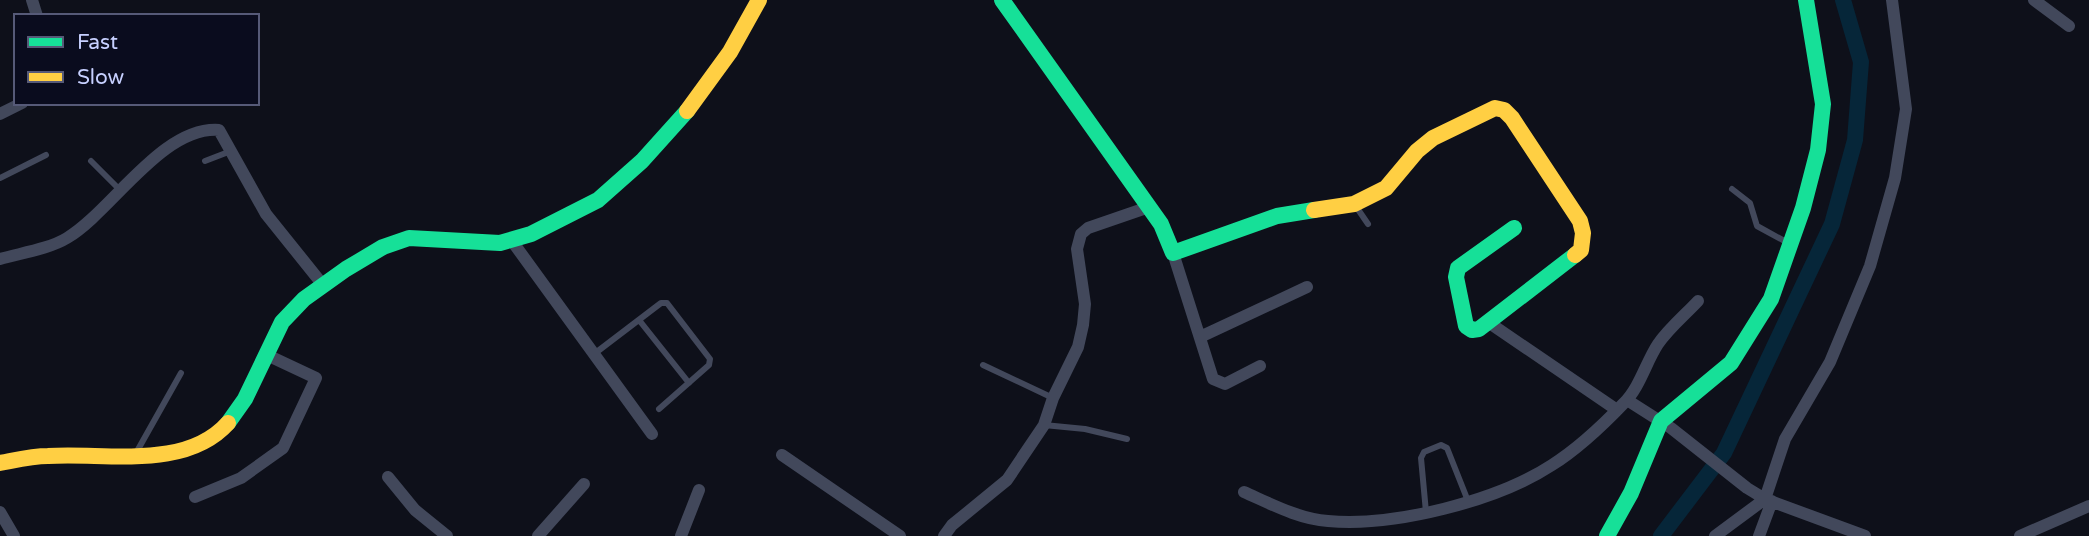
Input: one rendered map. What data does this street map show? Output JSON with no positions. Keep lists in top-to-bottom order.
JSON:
{
  "legend": ["Fast", "Slow"]
}
